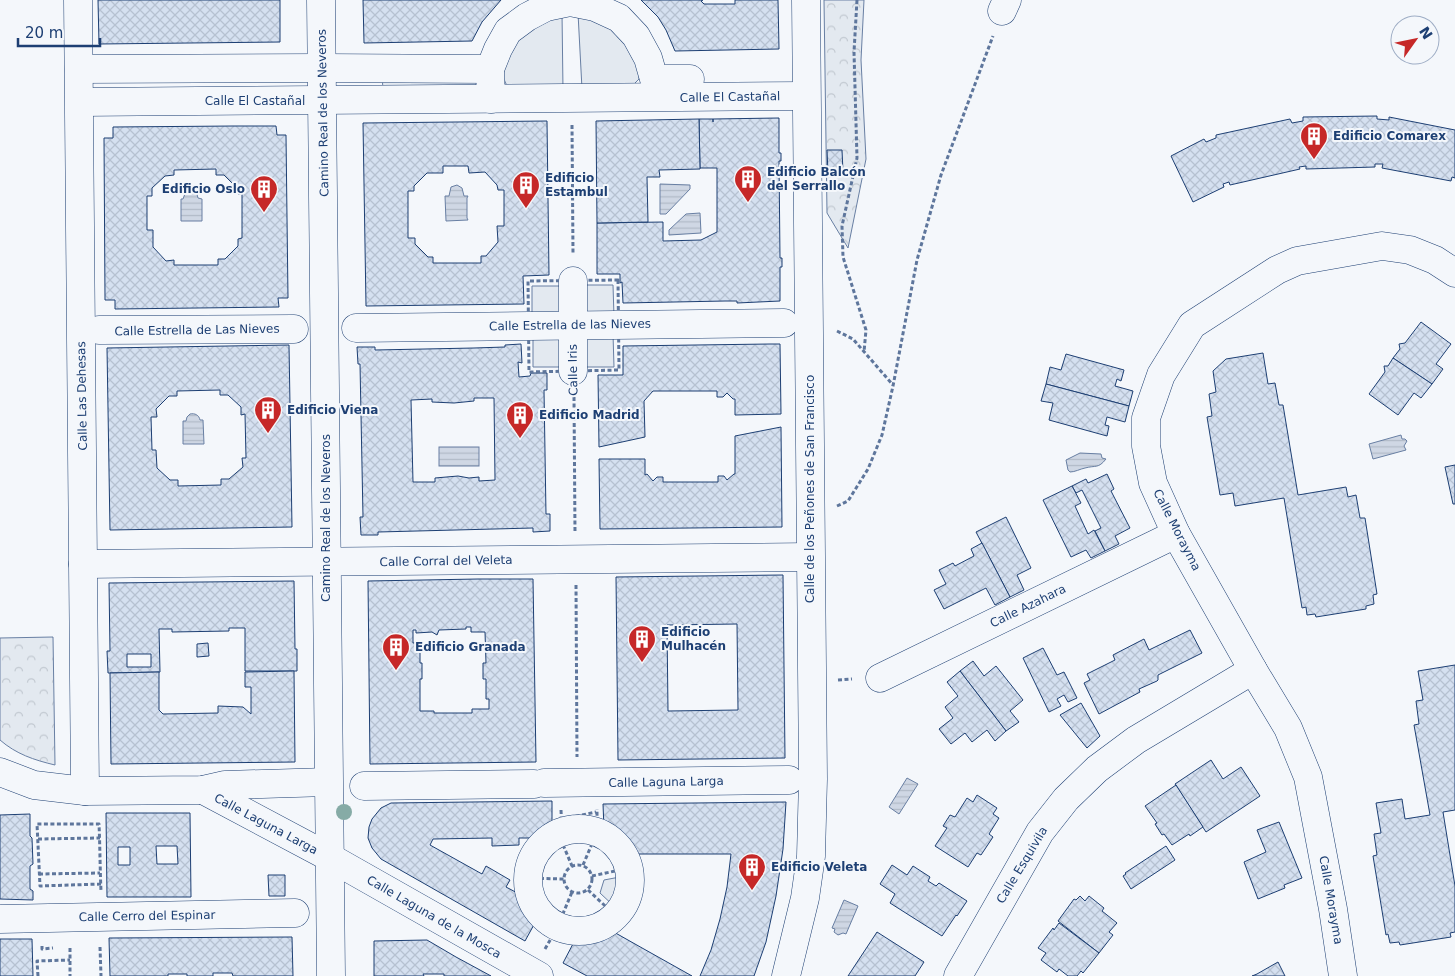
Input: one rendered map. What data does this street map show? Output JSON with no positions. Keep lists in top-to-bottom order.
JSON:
{
  "streets": {
    "street": [
      "Calle El Castañal",
      "Camino Real de los Neveros",
      "Calle Estrella de las Nieves",
      "Calle Estrella de Las Nieves",
      "Calle Iris",
      "Calle Las Dehesas",
      "Calle de los Peñones de San Francisco",
      "Calle Morayma",
      "Calle Corral del Veleta",
      "Calle Azahara",
      "Calle Laguna Larga",
      "Calle Esquivila",
      "Calle Cerro del Espinar",
      "Calle Laguna de la Mosca"
    ]
  },
  "crossings": [
    ["Calle El Castañal", "Camino Real de los Neveros"],
    ["Calle El Castañal", "Calle Las Dehesas"],
    ["Calle El Castañal", "Calle de los Peñones de San Francisco"],
    ["Camino Real de los Neveros", "Calle Corral del Veleta"],
    ["Camino Real de los Neveros", "Calle Laguna Larga"],
    ["Camino Real de los Neveros", "Calle Laguna de la Mosca"],
    ["Calle Estrella de las Nieves", "Calle Iris"],
    ["Calle Las Dehesas", "Calle Corral del Veleta"],
    ["Calle Las Dehesas", "Calle Laguna Larga"],
    ["Calle de los Peñones de San Francisco", "Calle Corral del Veleta"],
    ["Calle Morayma", "Calle Azahara"],
    ["Calle Morayma", "Calle Esquivila"],
    ["Calle Laguna Larga", "Calle Laguna de la Mosca"]
  ],
  "places": {
    "building": [
      "Edificio Comarex",
      "Edificio Balcón del Serrallo",
      "Edificio Estambul",
      "Edificio Oslo",
      "Edificio Viena",
      "Edificio Madrid",
      "Edificio Mulhacén",
      "Edificio Granada",
      "Edificio Veleta"
    ]
  },
  "scale_bar": "20 m",
  "north": "top right"
}
